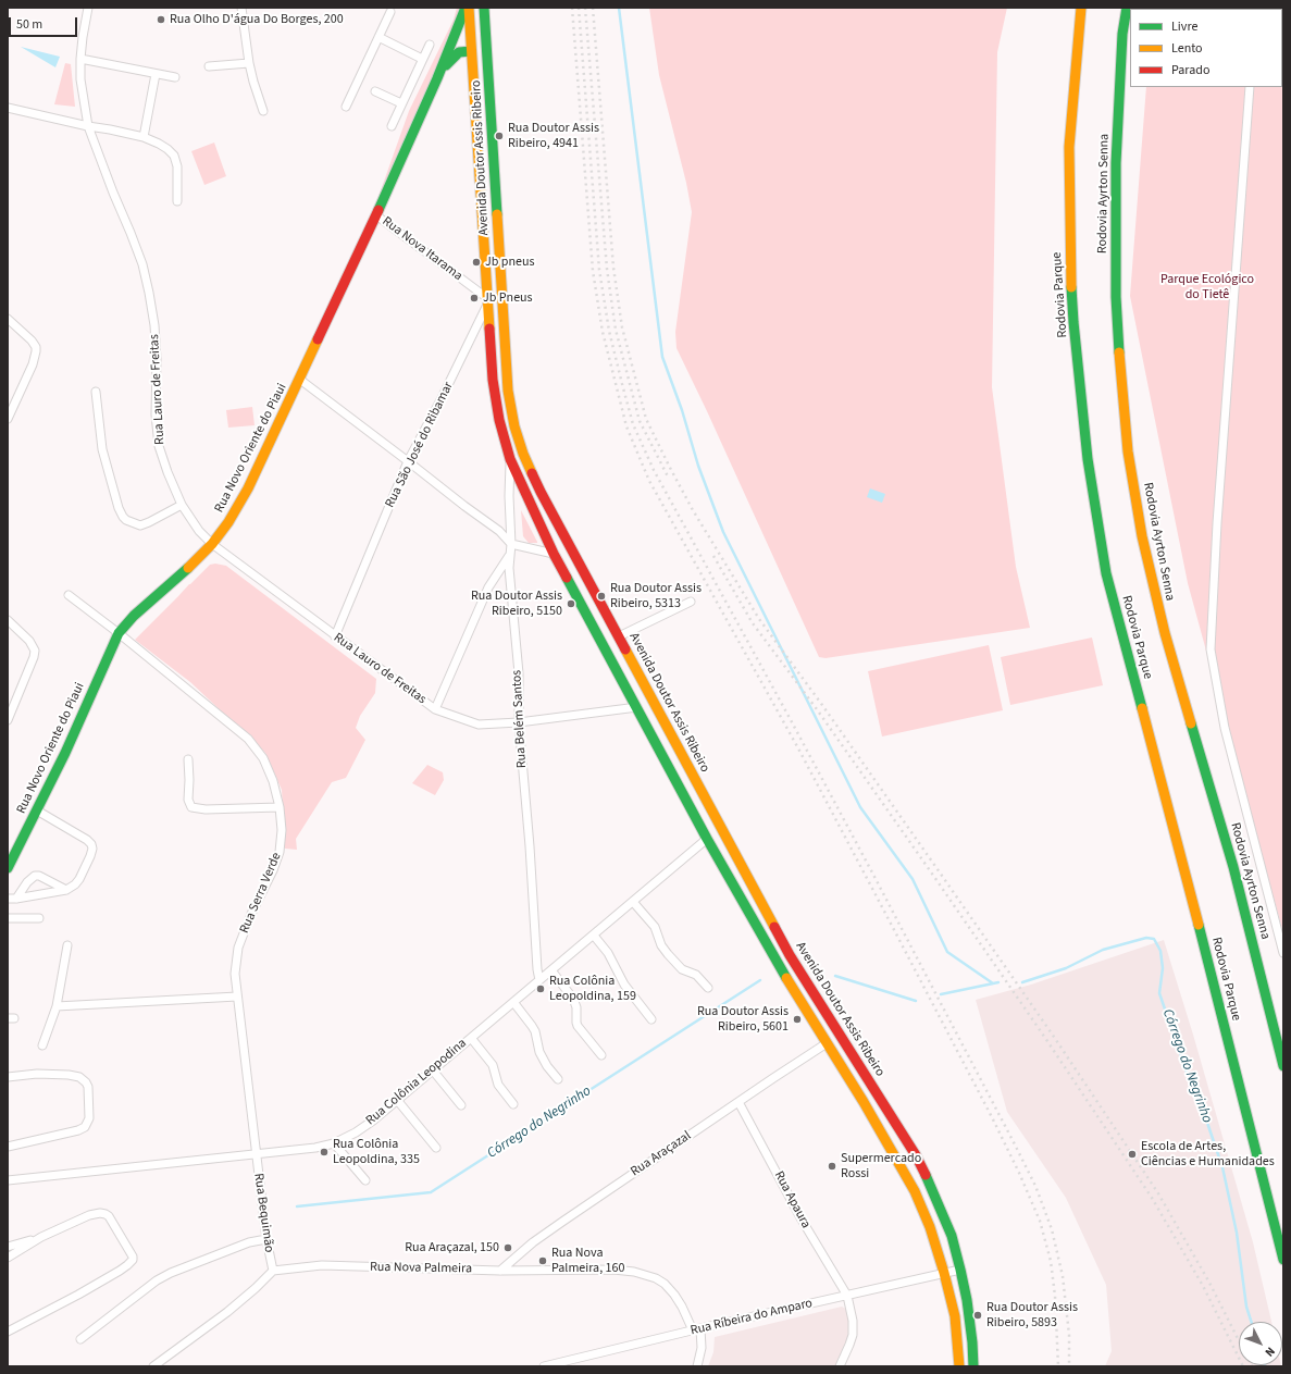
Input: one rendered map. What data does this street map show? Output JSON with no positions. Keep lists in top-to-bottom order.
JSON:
{
  "streets": {
    "main road": [
      "Avenida Doutor Assis Ribeiro",
      "Rodovia Ayrton Senna",
      "Rodovia Parque",
      "Rua Novo Oriente do Piaui"
    ],
    "street": [
      "Rua Nova Itarama",
      "Rua Lauro de Freitas",
      "Rua São José do Ribamar",
      "Rua Belém Santos",
      "Rua Serra Verde",
      "Rua Colônia Leopodina",
      "Rua Araçazal",
      "Rua Apaura",
      "Rua Bequimão",
      "Rua Nova Palmeira",
      "Rua Ríbeira do Amparo"
    ]
  },
  "crossings": [
    ["Avenida Doutor Assis Ribeiro", "Rua Nova Itarama"],
    ["Avenida Doutor Assis Ribeiro", "Rua Lauro de Freitas"],
    ["Avenida Doutor Assis Ribeiro", "Rua São José do Ribamar"],
    ["Avenida Doutor Assis Ribeiro", "Rua Novo Oriente do Piaui"],
    ["Avenida Doutor Assis Ribeiro", "Rua Belém Santos"],
    ["Avenida Doutor Assis Ribeiro", "Rua Colônia Leopodina"],
    ["Avenida Doutor Assis Ribeiro", "Rua Araçazal"],
    ["Avenida Doutor Assis Ribeiro", "Rua Ríbeira do Amparo"],
    ["Rua Nova Itarama", "Rua São José do Ribamar"],
    ["Rua Nova Itarama", "Rua Novo Oriente do Piaui"],
    ["Rua Lauro de Freitas", "Rua São José do Ribamar"],
    ["Rua Lauro de Freitas", "Rua Novo Oriente do Piaui"],
    ["Rua Lauro de Freitas", "Rua Belém Santos"],
    ["Rua Novo Oriente do Piaui", "Rua Serra Verde"],
    ["Rua Belém Santos", "Rua Colônia Leopodina"],
    ["Rua Serra Verde", "Rua Colônia Leopodina"],
    ["Rua Serra Verde", "Rua Bequimão"],
    ["Rua Colônia Leopodina", "Rua Bequimão"],
    ["Rua Araçazal", "Rua Apaura"],
    ["Rua Araçazal", "Rua Nova Palmeira"],
    ["Rua Apaura", "Rua Ríbeira do Amparo"],
    ["Rua Bequimão", "Rua Nova Palmeira"],
    ["Rua Nova Palmeira", "Rua Ríbeira do Amparo"]
  ],
  "water": ["Córrego do Negrinho"],
  "parks": ["Parque Ecológico do Tietê"],
  "places": [
    "Rua Olho D'água Do Borges, 200",
    "Rua Doutor Assis Ribeiro, 4941",
    "Jb pneus",
    "Jb Pneus",
    "Rua Doutor Assis Ribeiro, 5313",
    "Rua Doutor Assis Ribeiro, 5150",
    "Rua Colônia Leopoldina, 159",
    "Rua Doutor Assis Ribeiro, 5601",
    "Rua Colônia Leopoldina, 335",
    "Escola de Artes, Ciências e Humanidades",
    "Supermercado Rossi",
    "Rua Araçazal, 150",
    "Rua Nova Palmeira, 160",
    "Rua Doutor Assis Ribeiro, 5893"
  ],
  "legend": ["Livre", "Lento", "Parado"],
  "scale_bar": "50 m",
  "north": "bottom right"
}
